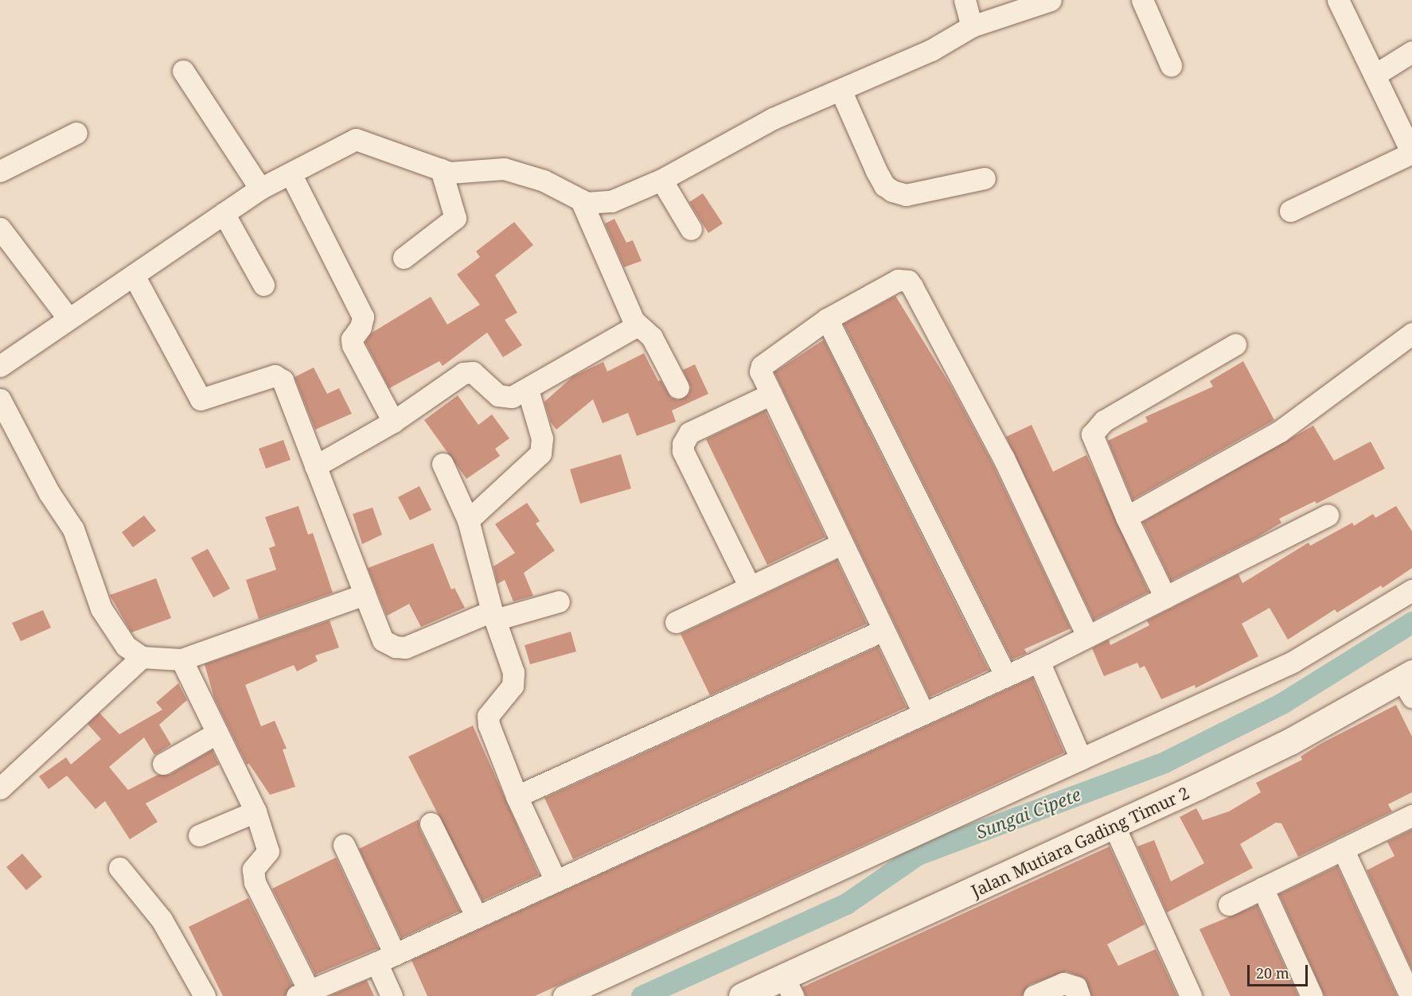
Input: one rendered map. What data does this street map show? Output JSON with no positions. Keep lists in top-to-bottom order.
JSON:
{
  "streets": {
    "street": ["Jalan Mutiara Gading Timur 2"]
  },
  "water": ["Sungai Cipete"],
  "scale_bar": "20 m"
}
